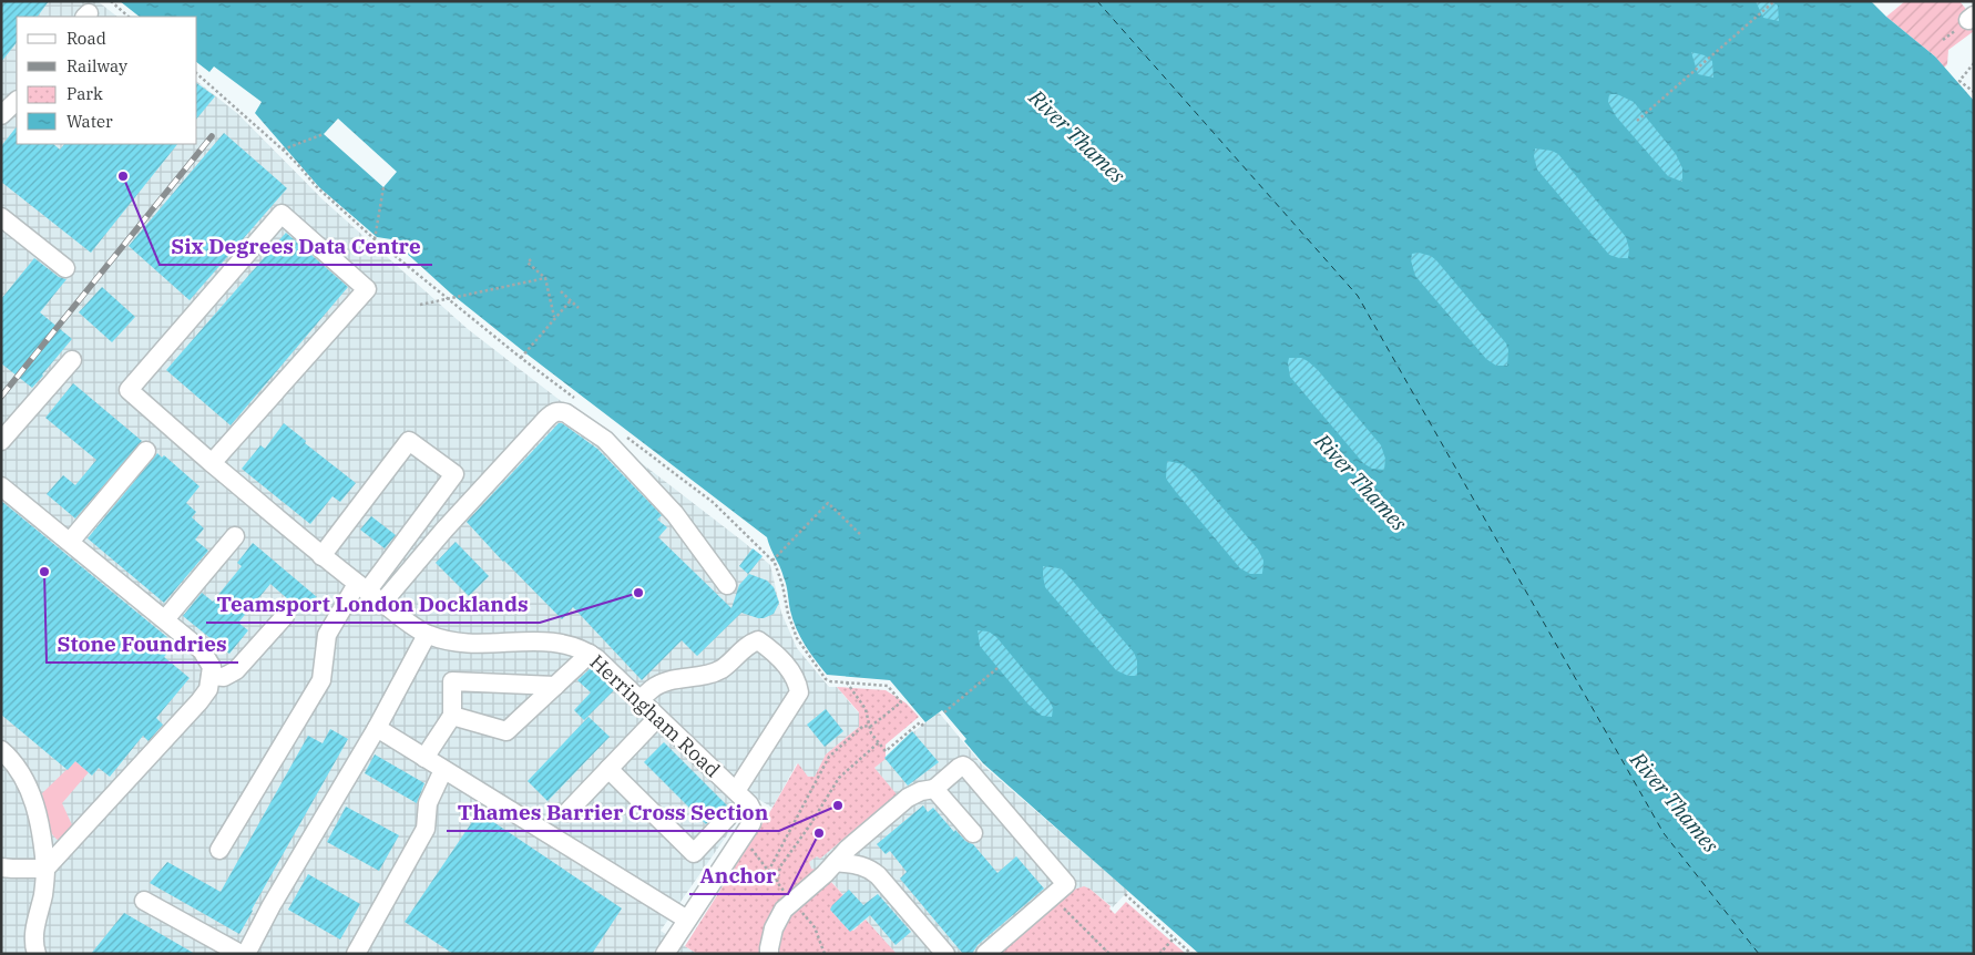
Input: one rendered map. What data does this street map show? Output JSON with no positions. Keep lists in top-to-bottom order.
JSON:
{
  "streets": {
    "street": ["Herringham Road"]
  },
  "water": ["River Thames"],
  "places": [
    "Six Degrees Data Centre",
    "Stone Foundries",
    "Teamsport London Docklands",
    "Thames Barrier Cross Section",
    "Anchor"
  ],
  "legend": [
    "Road",
    "Railway",
    "Park",
    "Water"
  ]
}
